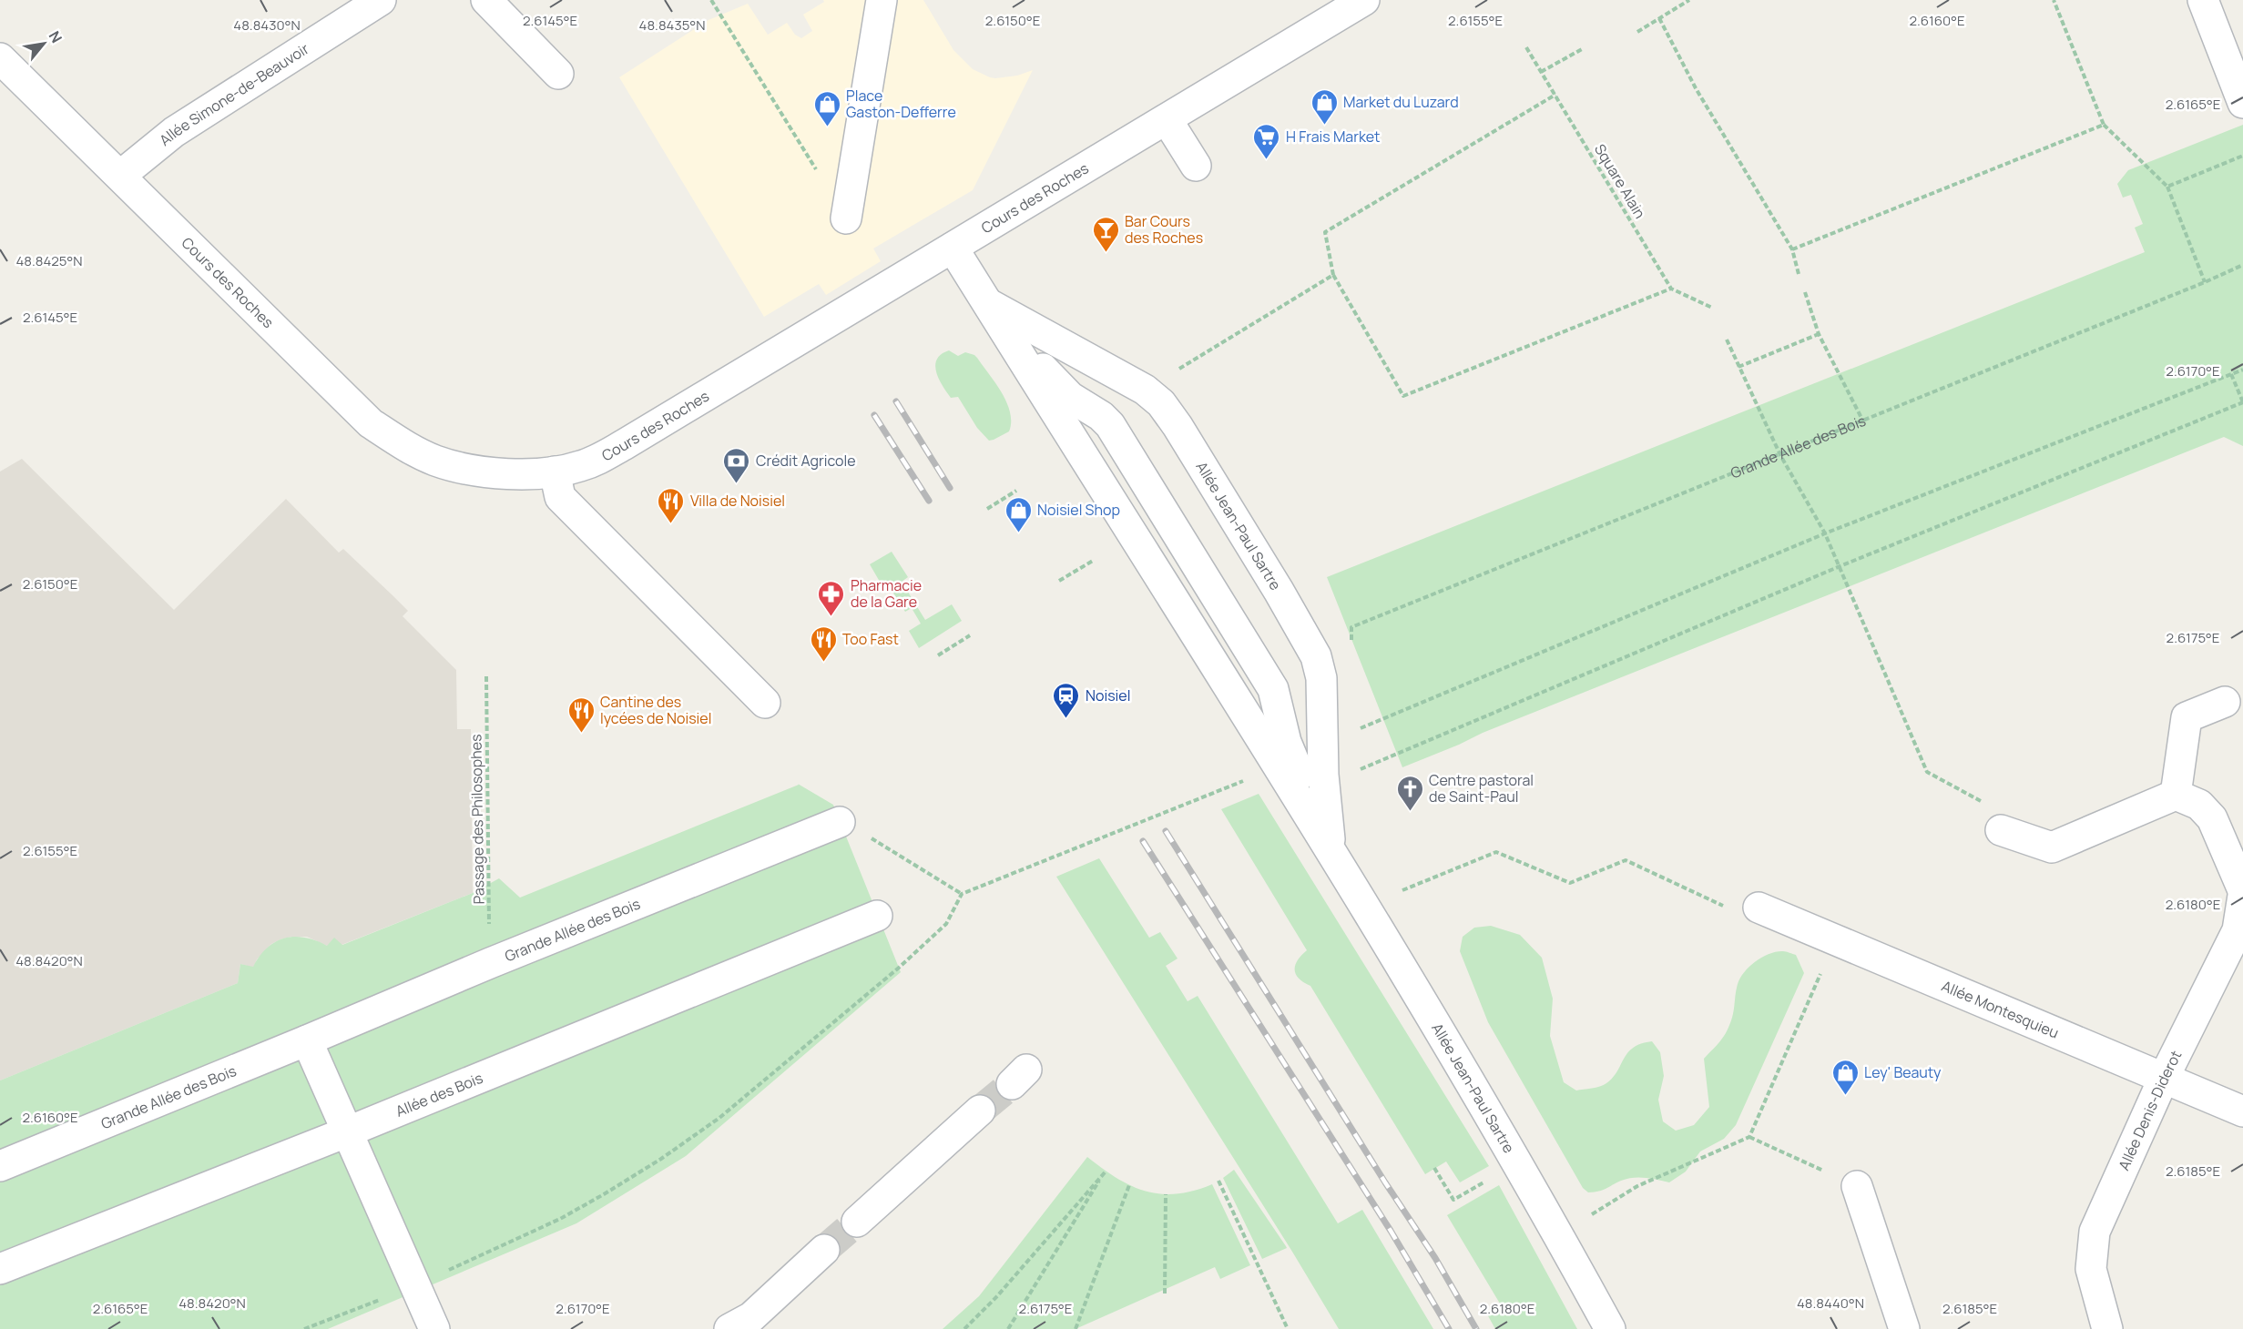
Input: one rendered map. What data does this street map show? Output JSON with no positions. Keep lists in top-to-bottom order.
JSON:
{
  "streets": {
    "street": [
      "Allée Simone-de-Beauvoir",
      "Cours des Roches",
      "Grande Allée des Bois",
      "Allée Jean-Paul Sartre",
      "Allée Montesquieu",
      "Allée des Bois",
      "Allée Denis-Diderot"
    ],
    "path": ["Square Alain", "Passage des Philosophes"]
  },
  "crossings": [
    ["Allée Simone-de-Beauvoir", "Cours des Roches"],
    ["Cours des Roches", "Allée Jean-Paul Sartre"],
    ["Grande Allée des Bois", "Passage des Philosophes"],
    ["Allée Montesquieu", "Allée Denis-Diderot"]
  ],
  "places": {
    "shop": [
      "Market du Luzard",
      "Place Gaston-Defferre",
      "Noisiel Shop",
      "Ley' Beauty"
    ],
    "supermarket": ["H Frais Market"],
    "bar": ["Bar Cours des Roches"],
    "bank": ["Crédit Agricole"],
    "restaurant": ["Villa de Noisiel", "Too Fast", "Cantine des lycées de Noisiel"],
    "pharmacy": ["Pharmacie de la Gare"],
    "station": ["Noisiel"],
    "church": ["Centre pastoral de Saint-Paul"]
  },
  "north": "top right",
  "coordinates": [
    "2.6150°E",
    "2.6160°E",
    "2.6145°E",
    "2.6155°E",
    "48.8430°N",
    "48.8435°N",
    "2.6165°E",
    "48.8425°N",
    "2.6170°E",
    "2.6175°E",
    "2.6180°E",
    "48.8420°N",
    "2.6185°E",
    "48.8440°N"
  ]
}
